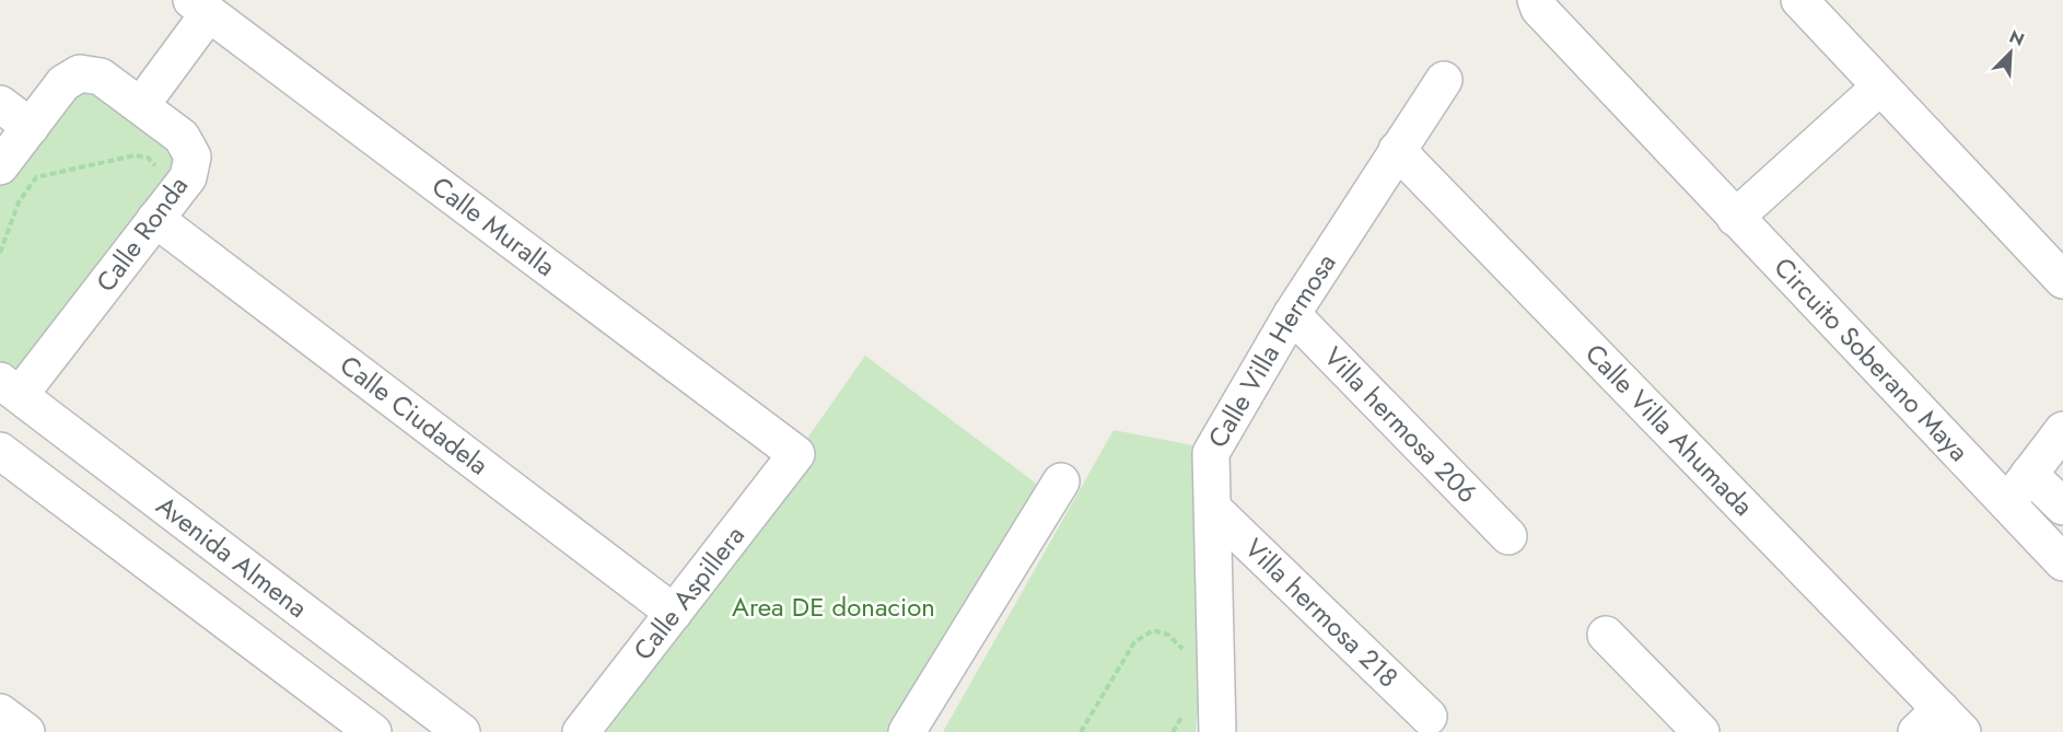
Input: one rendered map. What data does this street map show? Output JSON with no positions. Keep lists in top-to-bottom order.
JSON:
{
  "streets": {
    "street": [
      "Calle Muralla",
      "Calle Ronda",
      "Calle Villa Hermosa",
      "Circuito Soberano Maya",
      "Calle Ciudadela",
      "Villa hermosa 206",
      "Calle Villa Ahumada",
      "Avenida Almena",
      "Calle Aspillera",
      "Villa hermosa 218"
    ]
  },
  "crossings": [
    ["Calle Muralla", "Calle Aspillera"],
    ["Calle Ronda", "Calle Ciudadela"],
    ["Calle Ronda", "Avenida Almena"],
    ["Calle Villa Hermosa", "Villa hermosa 206"],
    ["Calle Villa Hermosa", "Calle Villa Ahumada"],
    ["Calle Villa Hermosa", "Villa hermosa 218"],
    ["Calle Ciudadela", "Calle Aspillera"]
  ],
  "parks": ["Area DE donacion"],
  "north": "top right"
}
